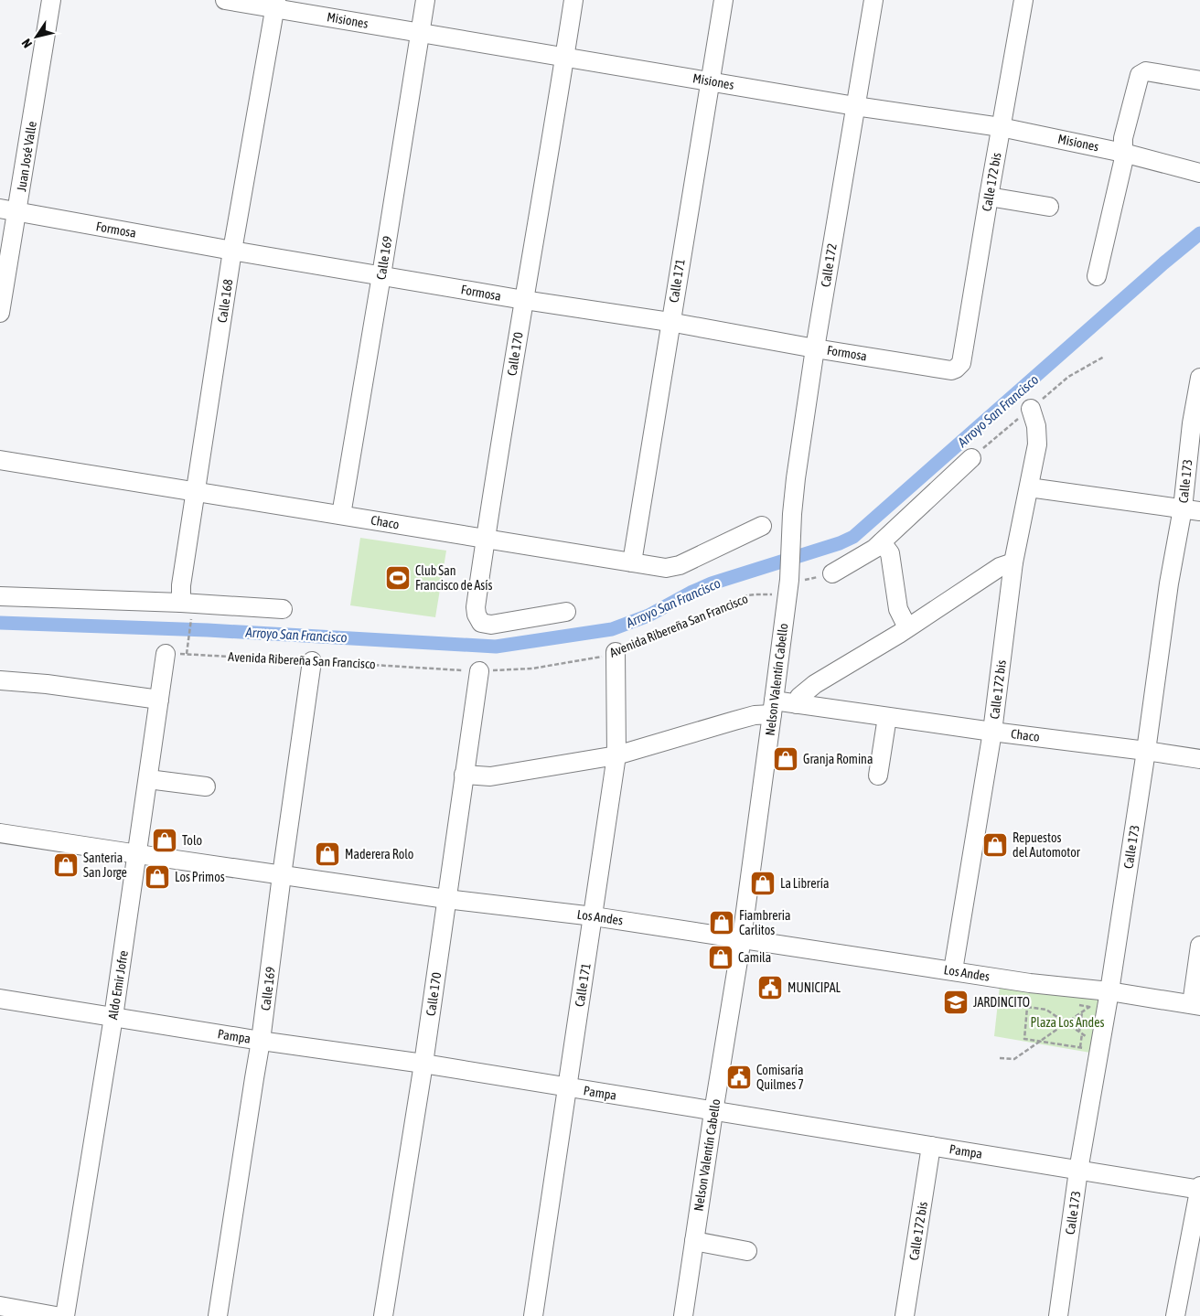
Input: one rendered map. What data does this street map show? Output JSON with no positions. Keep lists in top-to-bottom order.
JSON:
{
  "streets": {
    "street": [
      "Misiones",
      "Juan José Valle",
      "Calle 172 bis",
      "Formosa",
      "Calle 169",
      "Calle 172",
      "Calle 171",
      "Calle 168",
      "Calle 170",
      "Calle 173",
      "Chaco",
      "Nelson Valentín Cabello",
      "Los Andes",
      "Aldo Emir Jofre",
      "Pampa"
    ],
    "path": ["Avenida Ribereña San Francisco"]
  },
  "crossings": [
    ["Misiones", "Calle 172 bis"],
    ["Misiones", "Calle 169"],
    ["Misiones", "Calle 172"],
    ["Misiones", "Calle 171"],
    ["Misiones", "Calle 168"],
    ["Misiones", "Calle 170"],
    ["Juan José Valle", "Formosa"],
    ["Calle 172 bis", "Formosa"],
    ["Calle 172 bis", "Chaco"],
    ["Calle 172 bis", "Los Andes"],
    ["Calle 172 bis", "Pampa"],
    ["Formosa", "Calle 169"],
    ["Formosa", "Calle 172"],
    ["Formosa", "Calle 171"],
    ["Formosa", "Calle 168"],
    ["Formosa", "Calle 170"],
    ["Calle 169", "Chaco"],
    ["Calle 169", "Avenida Ribereña San Francisco"],
    ["Calle 169", "Los Andes"],
    ["Calle 169", "Pampa"],
    ["Calle 172", "Nelson Valentín Cabello"],
    ["Calle 171", "Chaco"],
    ["Calle 171", "Avenida Ribereña San Francisco"],
    ["Calle 171", "Los Andes"],
    ["Calle 171", "Pampa"],
    ["Calle 168", "Chaco"],
    ["Calle 170", "Chaco"],
    ["Calle 170", "Avenida Ribereña San Francisco"],
    ["Calle 170", "Los Andes"],
    ["Calle 170", "Pampa"],
    ["Calle 173", "Chaco"],
    ["Calle 173", "Los Andes"],
    ["Calle 173", "Pampa"],
    ["Chaco", "Nelson Valentín Cabello"],
    ["Avenida Ribereña San Francisco", "Nelson Valentín Cabello"],
    ["Avenida Ribereña San Francisco", "Aldo Emir Jofre"],
    ["Nelson Valentín Cabello", "Los Andes"],
    ["Nelson Valentín Cabello", "Pampa"],
    ["Los Andes", "Aldo Emir Jofre"],
    ["Aldo Emir Jofre", "Pampa"]
  ],
  "water": ["Arroyo San Francisco"],
  "parks": ["Plaza Los Andes"],
  "places": {
    "sports": ["Club San Francisco de Asís"],
    "shop": [
      "Granja Romina",
      "Tolo",
      "Repuestos del Automotor",
      "Maderera Rolo",
      "Santeria San Jorge",
      "Los Primos",
      "La Librería",
      "Fiambreria Carlitos",
      "Camila"
    ],
    "public building": ["MUNICIPAL", "Comisaría Quilmes 7"],
    "school or university": ["JARDINCITO"]
  },
  "north": "bottom left"
}
